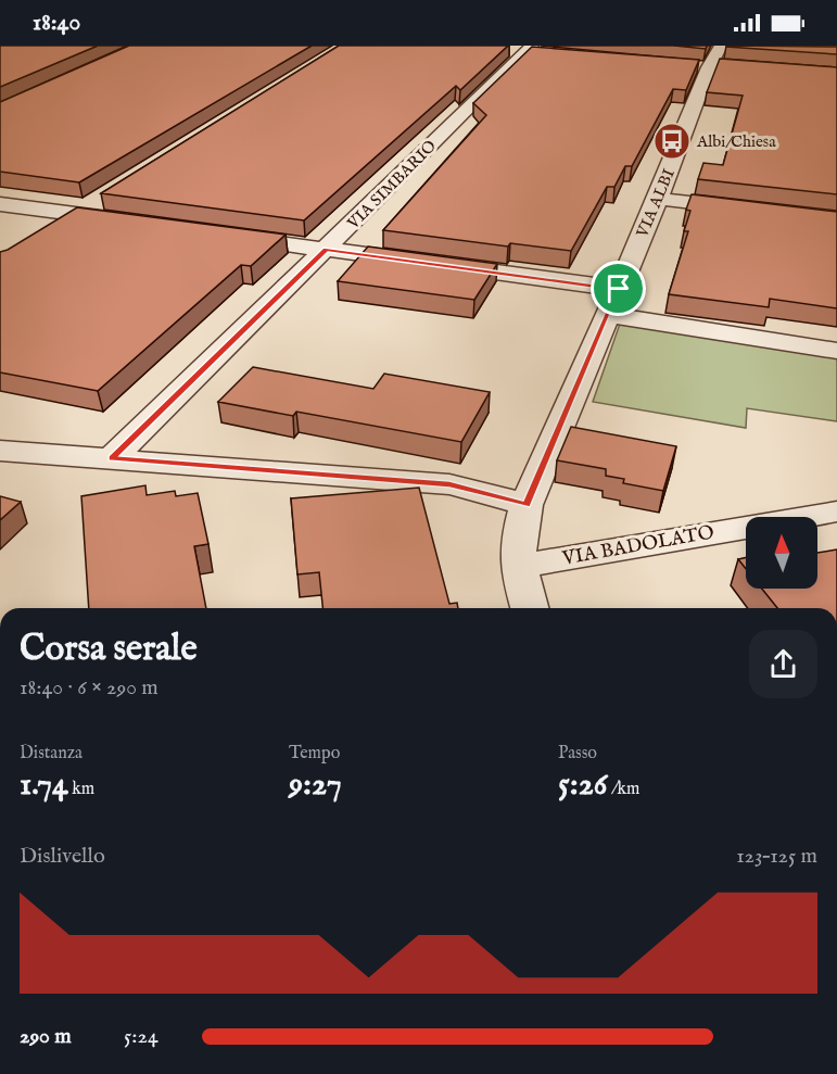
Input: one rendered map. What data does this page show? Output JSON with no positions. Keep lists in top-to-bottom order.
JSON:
{
  "streets": {
    "street": ["VIA SIMBARIO", "VIA ALBI", "VIA BADOLATO"]
  },
  "crossings": [
    ["VIA ALBI", "VIA BADOLATO"]
  ],
  "places": {
    "bus stop": ["Albi/Chiesa"]
  },
  "north": "top",
  "page": {
    "status": "18:40",
    "heading": ["Corsa serale", "18:40 · 6 × 290 m"],
    "stats": [
      ["Distanza", "1.74 km"],
      ["Tempo", "9:27"],
      ["Passo", "5:26 /km"]
    ],
    "chart": ["Dislivello", "123–125 m"],
    "list": [
      {
        "name": "290 m",
        "note": "5:24"
      }
    ]
  }
}
